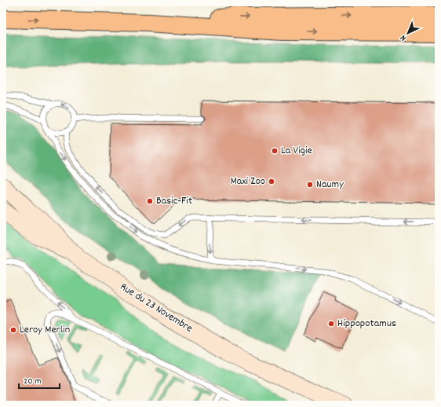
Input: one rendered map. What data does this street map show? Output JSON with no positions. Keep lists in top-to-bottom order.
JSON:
{
  "streets": {
    "main road": ["Rue du 23 Novembre"]
  },
  "places": [
    "La Vigie",
    "Maxi Zoo",
    "Naumy",
    "Basic-Fit",
    "Hippopotamus",
    "Leroy Merlin"
  ],
  "scale_bar": "20 m",
  "north": "bottom left"
}
